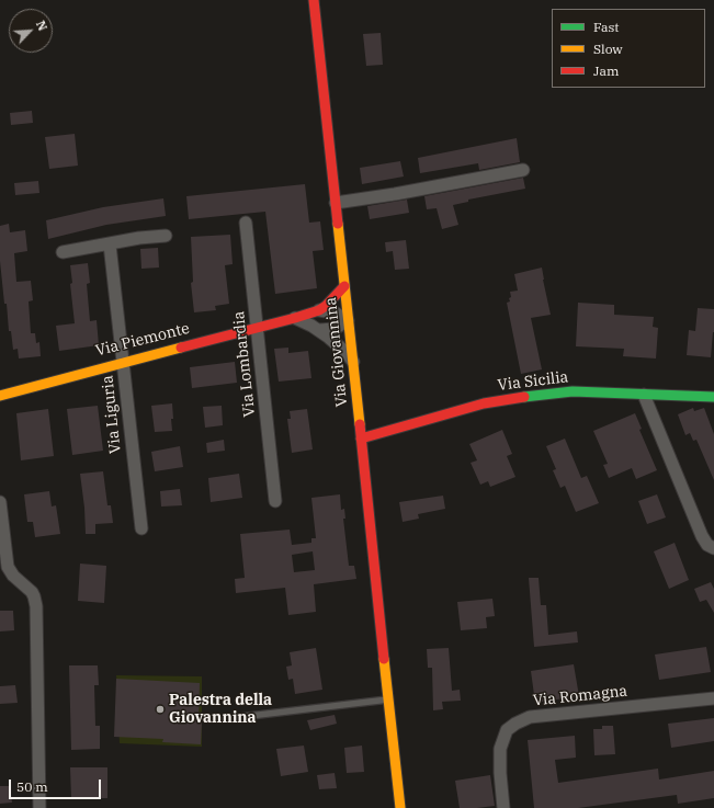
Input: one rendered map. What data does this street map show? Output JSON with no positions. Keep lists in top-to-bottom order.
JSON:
{
  "streets": {
    "street": [
      "Via Piemonte",
      "Via Giovannina",
      "Via Lombardia",
      "Via Sicilia",
      "Via Liguria",
      "Via Romagna"
    ]
  },
  "crossings": [
    ["Via Piemonte", "Via Giovannina"],
    ["Via Piemonte", "Via Lombardia"],
    ["Via Piemonte", "Via Liguria"],
    ["Via Giovannina", "Via Sicilia"]
  ],
  "places": ["Palestra della Giovannina"],
  "legend": ["Fast", "Slow", "Jam"],
  "scale_bar": "50 m",
  "north": "top right"
}
